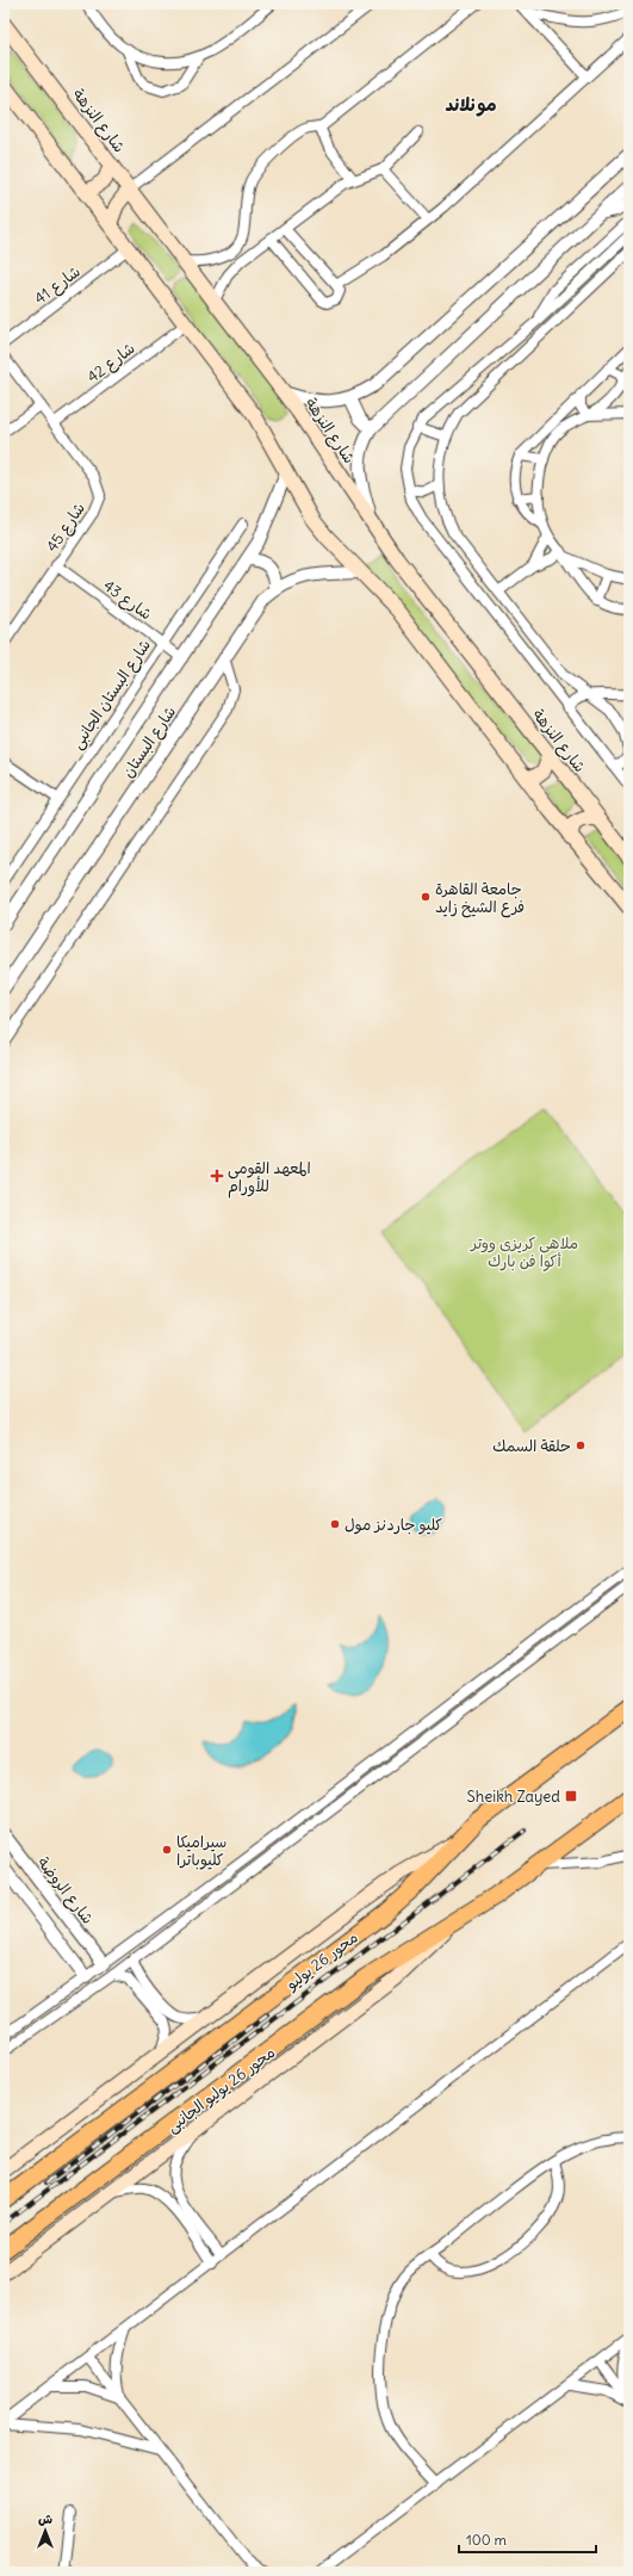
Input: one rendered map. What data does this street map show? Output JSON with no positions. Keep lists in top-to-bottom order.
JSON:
{
  "streets": {
    "highway": ["محور 26 يوليو"],
    "main road": ["شارع النزهة", "محور 26 يوليو الجانبى"],
    "street": [
      "شارع 41",
      "شارع 42",
      "شارع 45",
      "شارع 43",
      "شارع البستان الجانبى",
      "شارع البستان",
      "شارع الروضة"
    ]
  },
  "crossings": [
    ["شارع 42", "شارع 45"],
    ["شارع 45", "شارع 43"],
    ["شارع 43", "شارع البستان الجانبى"],
    ["شارع 43", "شارع البستان"]
  ],
  "districts": ["مونلاند"],
  "parks": ["ملاهى كريزى ووتر أكوا فن بارك"],
  "places": {
    "other": [
      "جامعة القاهرة فرع الشيخ زايد",
      "حلقة السمك",
      "كليو جاردنز مول",
      "سيراميكا كليوباترا"
    ],
    "health": ["المعهد القومى للأورام"],
    "transit": ["Sheikh Zayed"]
  },
  "scale_bar": "100 m",
  "north": "top"
}
